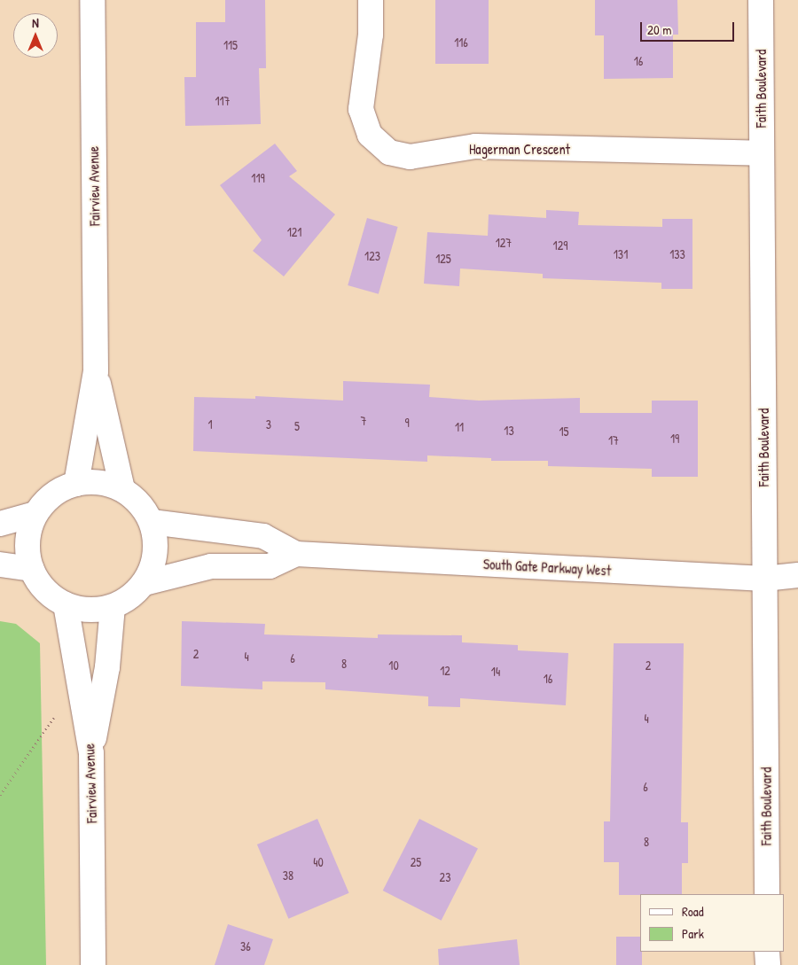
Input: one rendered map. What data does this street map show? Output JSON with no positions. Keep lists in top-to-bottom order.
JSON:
{
  "streets": {
    "street": [
      "Faith Boulevard",
      "Hagerman Crescent",
      "Fairview Avenue",
      "South Gate Parkway West"
    ]
  },
  "crossings": [
    ["Faith Boulevard", "Hagerman Crescent"],
    ["Faith Boulevard", "South Gate Parkway West"],
    ["Fairview Avenue", "South Gate Parkway West"]
  ],
  "house_numbers": [
    "116",
    "115",
    "16",
    "117",
    "119",
    "121",
    "127",
    "129",
    "131",
    "133",
    "123",
    "125",
    "7",
    "9",
    "1",
    "3",
    "5",
    "11",
    "13",
    "15",
    "19",
    "17",
    "2",
    "4",
    "6",
    "8",
    "10",
    "2",
    "12",
    "14",
    "16",
    "4",
    "6",
    "8",
    "40",
    "25",
    "38",
    "23",
    "36"
  ],
  "legend": ["Road", "Park"],
  "scale_bar": "20 m",
  "north": "top"
}
